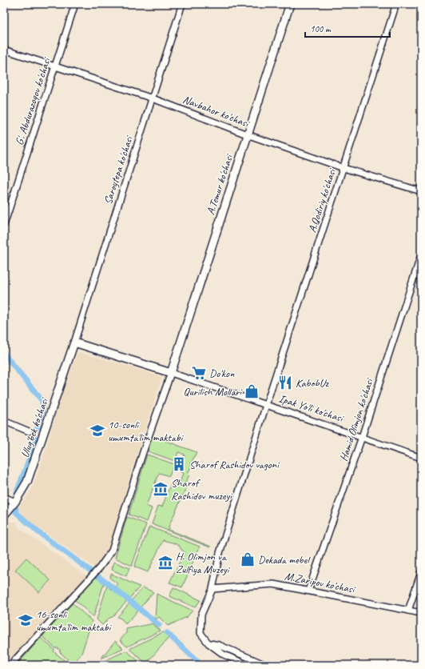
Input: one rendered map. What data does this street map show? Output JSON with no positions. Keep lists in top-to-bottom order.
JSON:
{
  "streets": {
    "main road": ["A.Temur ko'chasi", "Ulug'bek ko'chasi"],
    "street": [
      "G'. Abdurazoqov ko'chasi",
      "Navbahor ko'chasi",
      "Saroytepa ko'chasi",
      "A.Qodiriy ko'chasi",
      "Ipak Yo'li ko'chasi",
      "Hamid Olimjon ko'chasi",
      "M.Zaripov ko'chasi"
    ]
  },
  "crossings": [
    ["G'. Abdurazoqov ko'chasi", "Navbahor ko'chasi"],
    ["Navbahor ko'chasi", "Saroytepa ko'chasi"],
    ["Navbahor ko'chasi", "A.Temur ko'chasi"],
    ["Navbahor ko'chasi", "A.Qodiriy ko'chasi"],
    ["Saroytepa ko'chasi", "Ulug'bek ko'chasi"],
    ["A.Temur ko'chasi", "Ipak Yo'li ko'chasi"],
    ["A.Qodiriy ko'chasi", "Ipak Yo'li ko'chasi"],
    ["A.Qodiriy ko'chasi", "M.Zaripov ko'chasi"],
    ["Ipak Yo'li ko'chasi", "Hamid Olimjon ko'chasi"],
    ["Hamid Olimjon ko'chasi", "M.Zaripov ko'chasi"]
  ],
  "places": {
    "supermarket": ["Do'kon"],
    "restaurant": ["KabobUz"],
    "shop": ["Qurilish Mollari", "Dekada mebel"],
    "school or university": ["10-sonli umumta'lim maktabi", "16-sonli umumta'lim maktabi"],
    "building": ["Sharof Rashidov vagoni"],
    "museum": ["Sharof Rashidov muzeyi", "H. Olimjon va Zulfiya Muzeyi"]
  },
  "scale_bar": "100 m"
}
